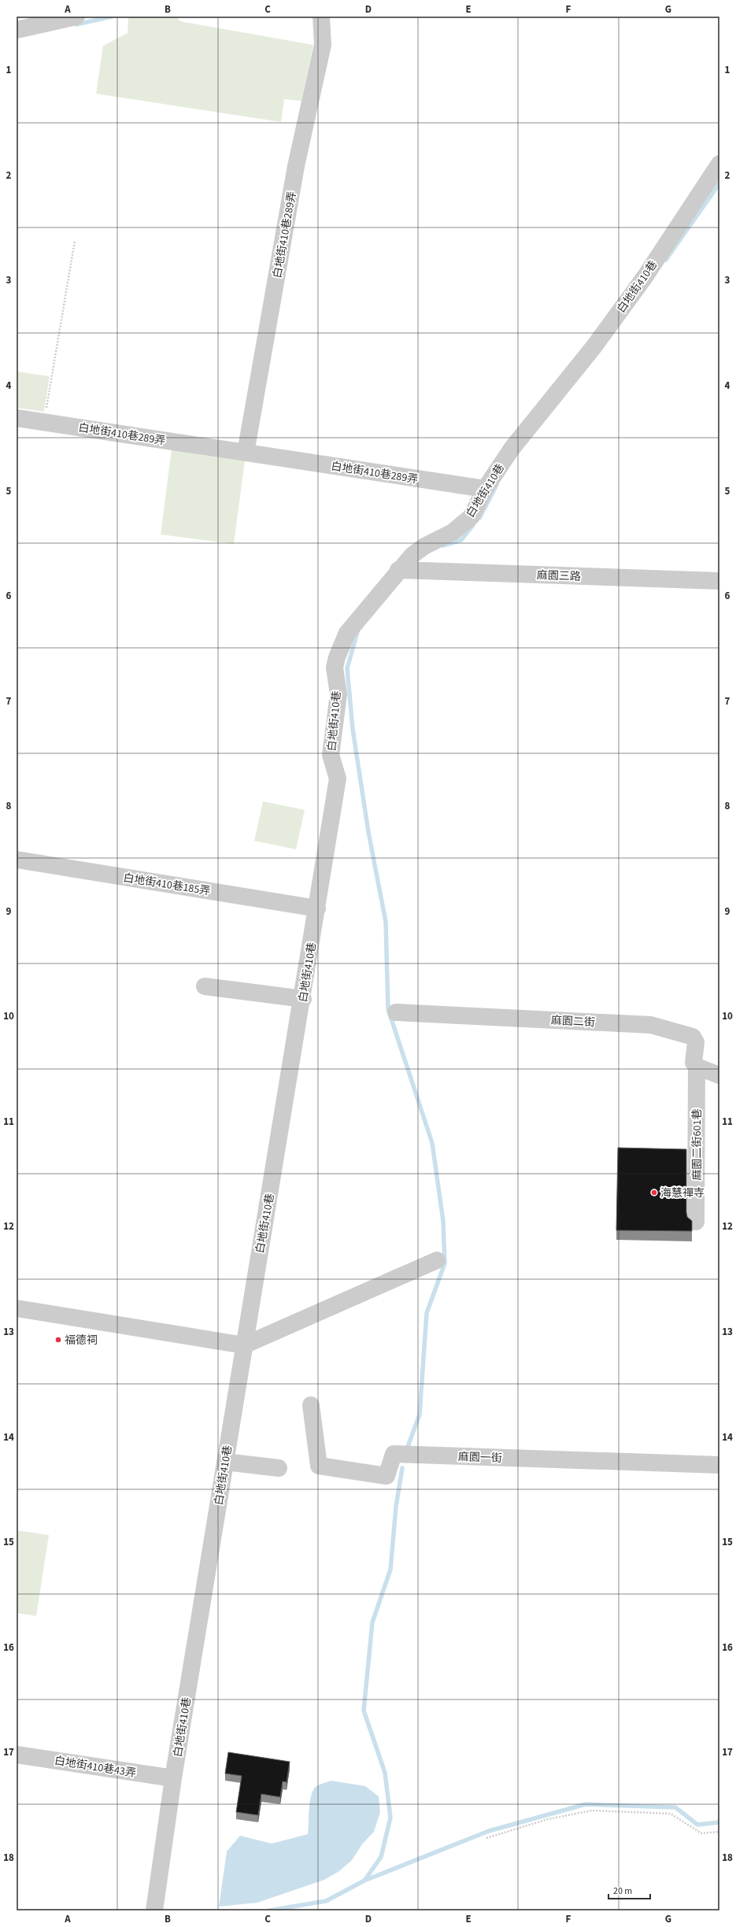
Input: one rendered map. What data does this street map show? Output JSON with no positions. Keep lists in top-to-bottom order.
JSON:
{
  "streets": {
    "street": [
      "白地街410巷289弄",
      "白地街410巷",
      "麻園三路",
      "白地街410巷185弄",
      "麻園二街",
      "麻園二街601巷",
      "麻園一街",
      "白地街410巷43弄"
    ]
  },
  "crossings": [
    ["白地街410巷289弄", "白地街410巷"],
    ["白地街410巷", "麻園三路"],
    ["白地街410巷", "白地街410巷185弄"],
    ["白地街410巷", "白地街410巷43弄"],
    ["麻園二街", "麻園二街601巷"]
  ],
  "places": ["海慧禪寺", "福德祠"],
  "scale_bar": "20 m",
  "grid": {
    "columns": [
      "A",
      "B",
      "C",
      "D",
      "E",
      "F",
      "G"
    ],
    "rows": [
      "1",
      "2",
      "3",
      "4",
      "5",
      "6",
      "7",
      "8",
      "9",
      "10",
      "11",
      "12",
      "13",
      "14",
      "15",
      "16",
      "17",
      "18"
    ]
  }
}
